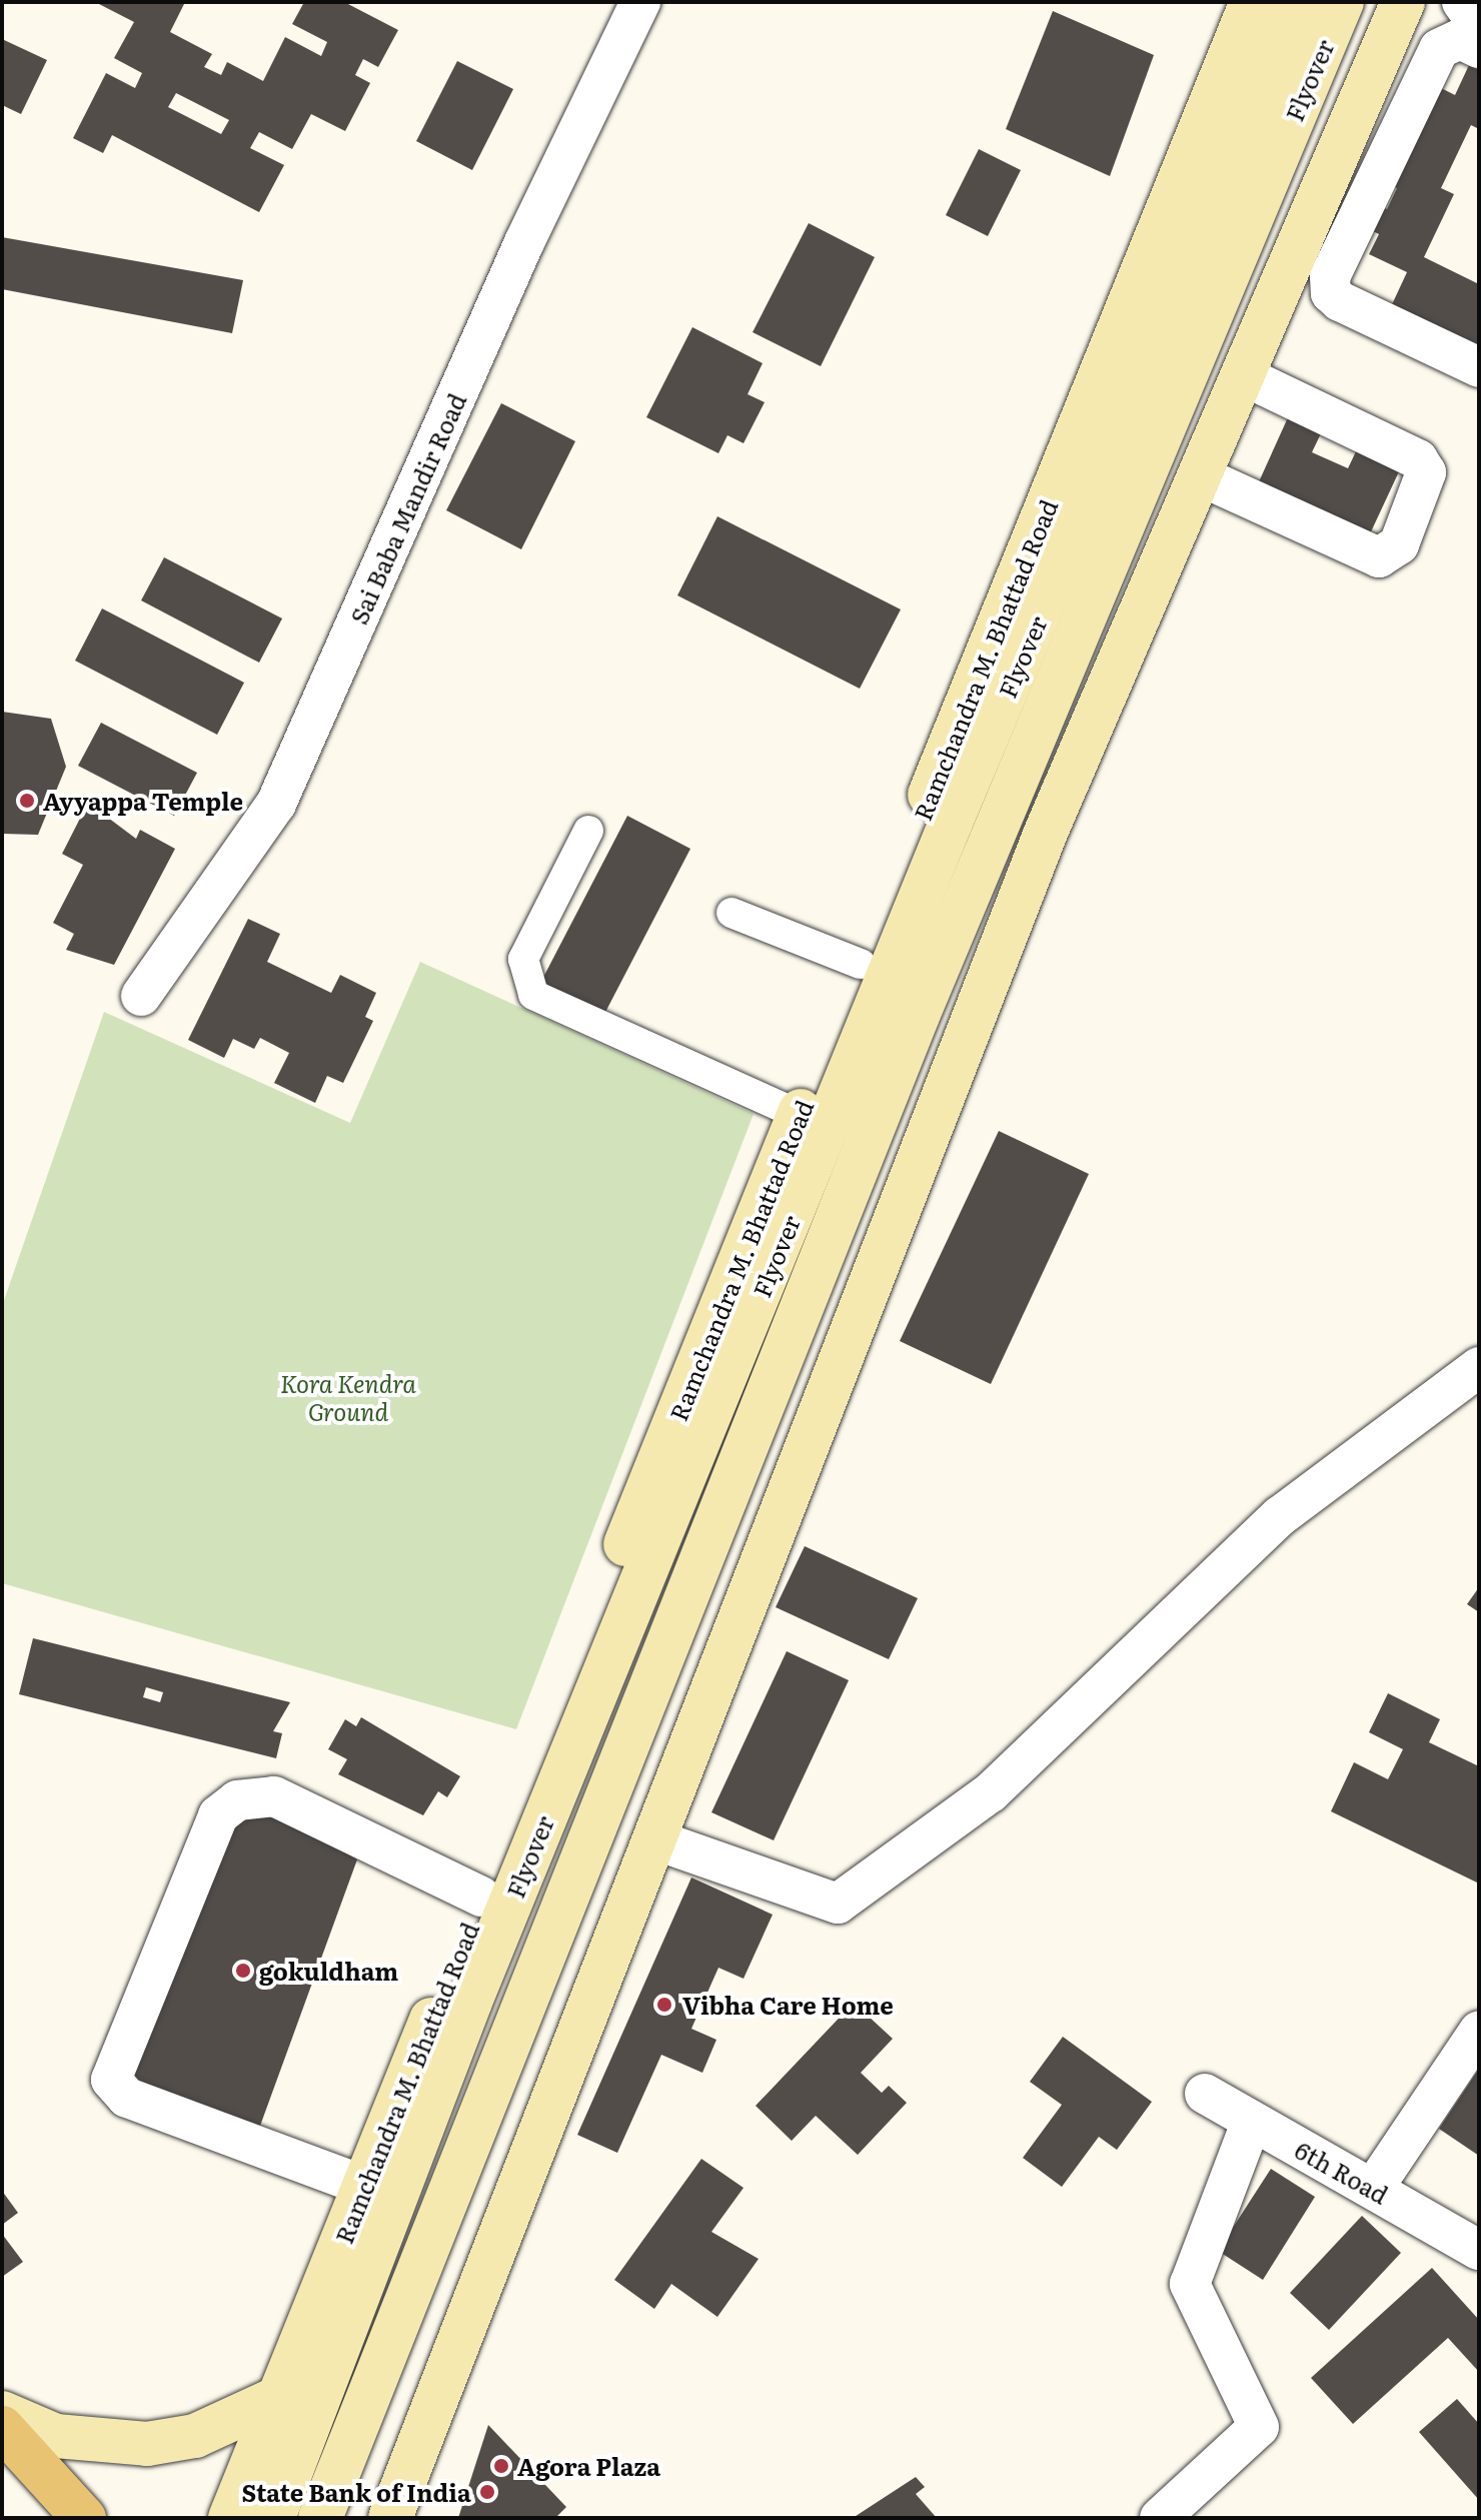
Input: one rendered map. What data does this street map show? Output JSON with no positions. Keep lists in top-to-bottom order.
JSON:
{
  "streets": {
    "main road": ["Flyover", "Ramchandra M. Bhattad Road"],
    "street": ["Sai Baba Mandir Road", "6th Road"]
  },
  "parks": ["Kora Kendra Ground"],
  "places": [
    "Ayyappa Temple",
    "gokuldham",
    "Vibha Care Home",
    "Agora Plaza",
    "State Bank of India"
  ]
}
